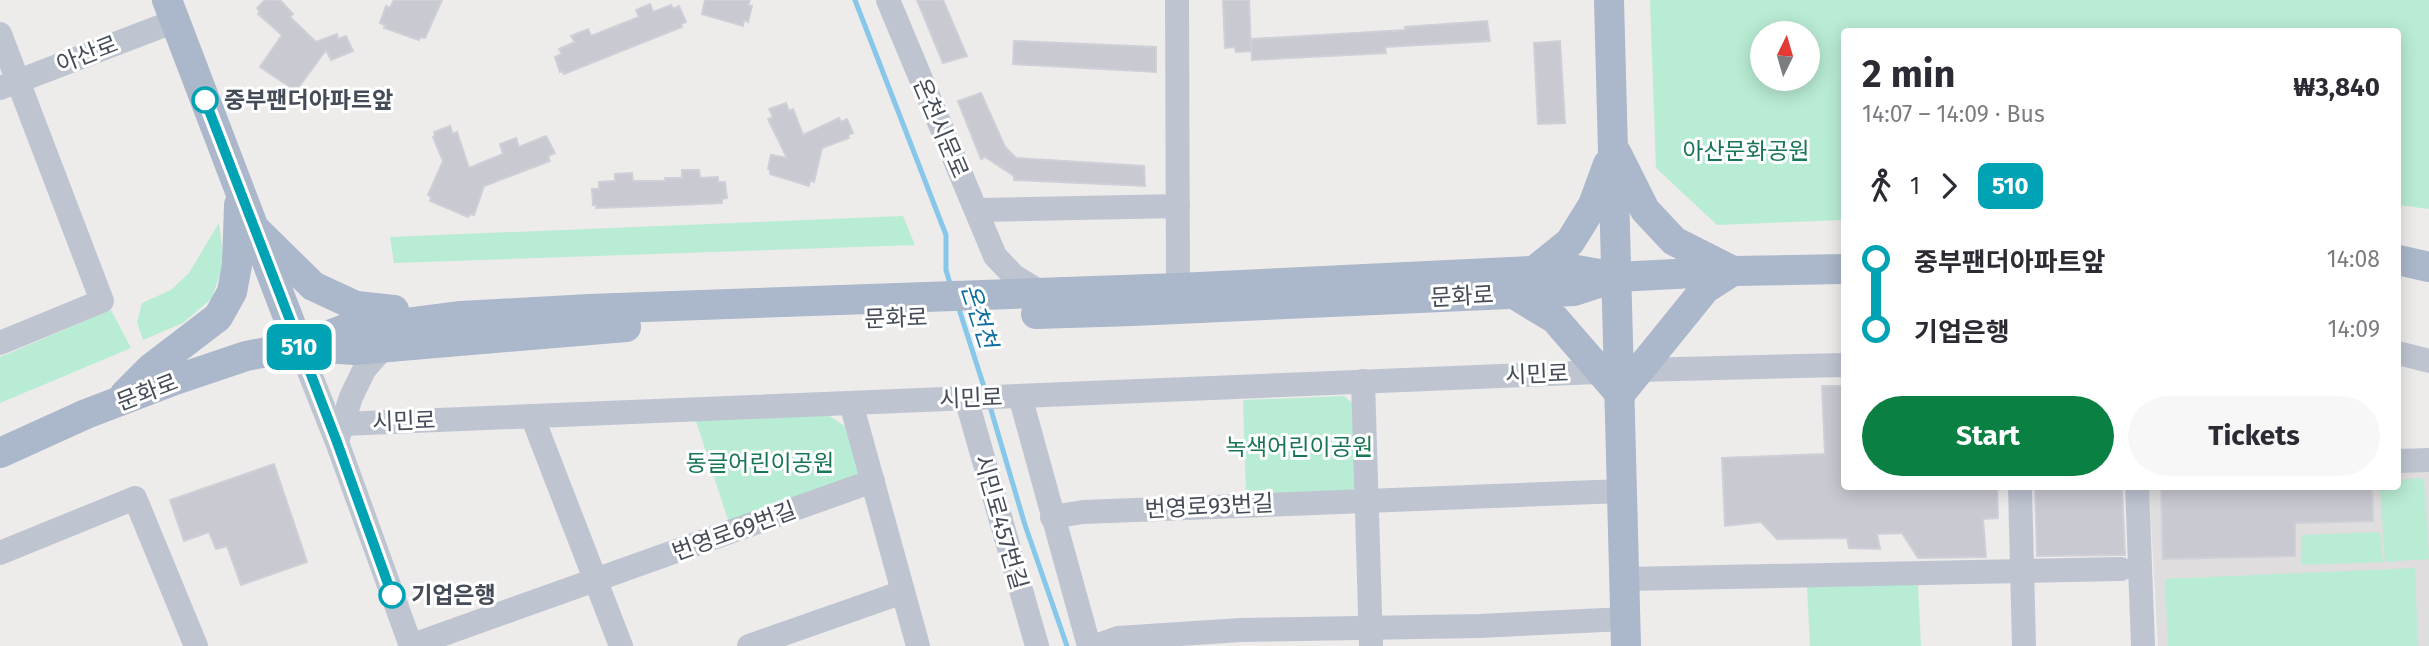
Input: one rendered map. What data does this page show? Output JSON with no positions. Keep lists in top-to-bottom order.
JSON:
{
  "streets": {
    "main road": ["아산로", "문화로"],
    "street": [
      "온천시문로",
      "시민로",
      "번영로93번길",
      "시민로457번길",
      "번영로69번길"
    ]
  },
  "crossings": [
    ["아산로", "문화로"],
    ["아산로", "시민로"],
    ["아산로", "번영로69번길"],
    ["시민로", "시민로457번길"]
  ],
  "water": ["온천천"],
  "parks": ["아산문화공원", "녹색어린이공원", "동글어린이공원"],
  "places": ["중부팬더아파트앞", "기업은행"],
  "lines": ["bus line 510"],
  "north": "top",
  "page": {
    "on_map": "510",
    "heading": ["2 min", "14:07 – 14:09 · Bus", "₩3,840"],
    "legs": ["1", "510"],
    "list": [
      {
        "name": "중부팬더아파트앞",
        "value": "14:08"
      },
      {
        "name": "기업은행",
        "value": "14:09"
      }
    ],
    "buttons": ["Start", "Tickets"]
  }
}
